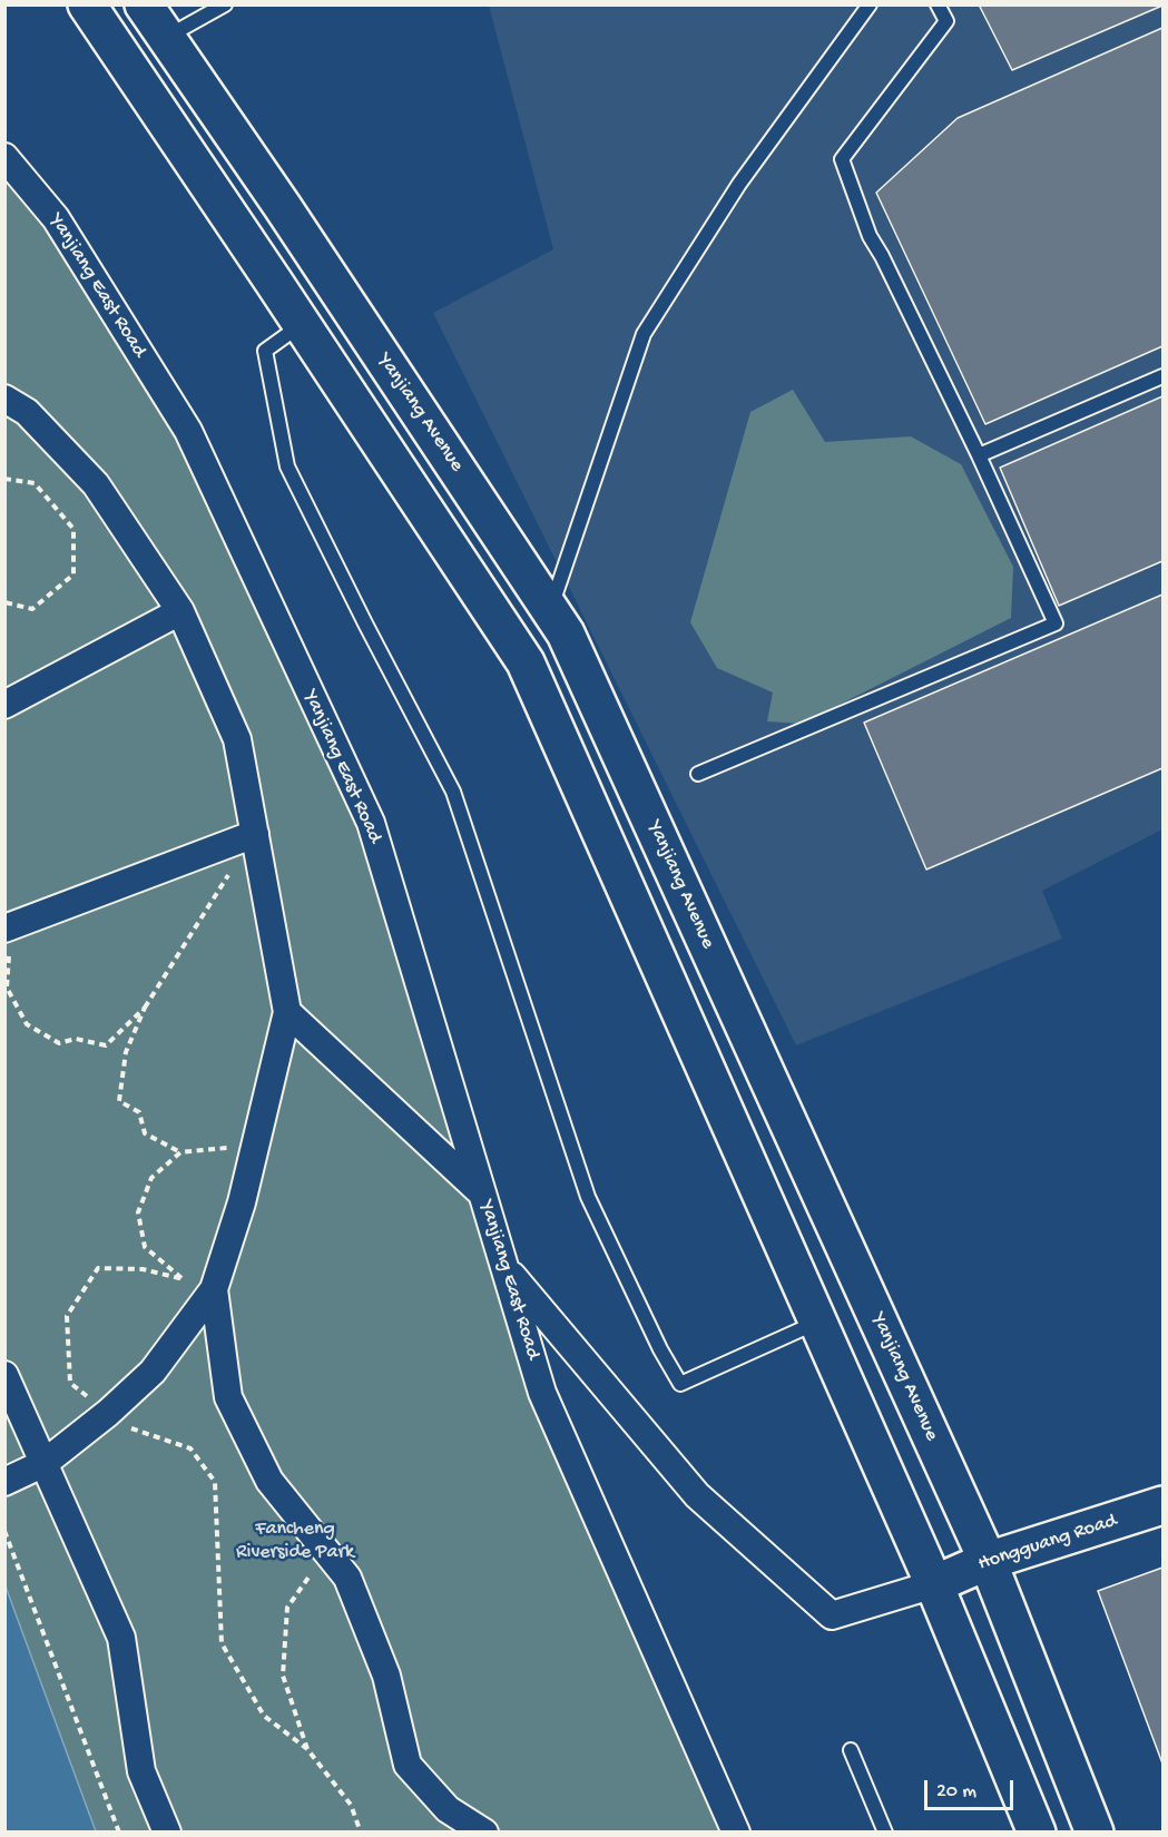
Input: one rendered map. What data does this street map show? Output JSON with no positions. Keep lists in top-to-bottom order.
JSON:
{
  "streets": {
    "main road": ["Yanjiang Avenue", "Hongguang Road"],
    "street": ["Yanjiang East Road"]
  },
  "crossings": [
    ["Yanjiang Avenue", "Hongguang Road"]
  ],
  "parks": ["Fancheng Riverside Park"],
  "scale_bar": "20 m"
}
